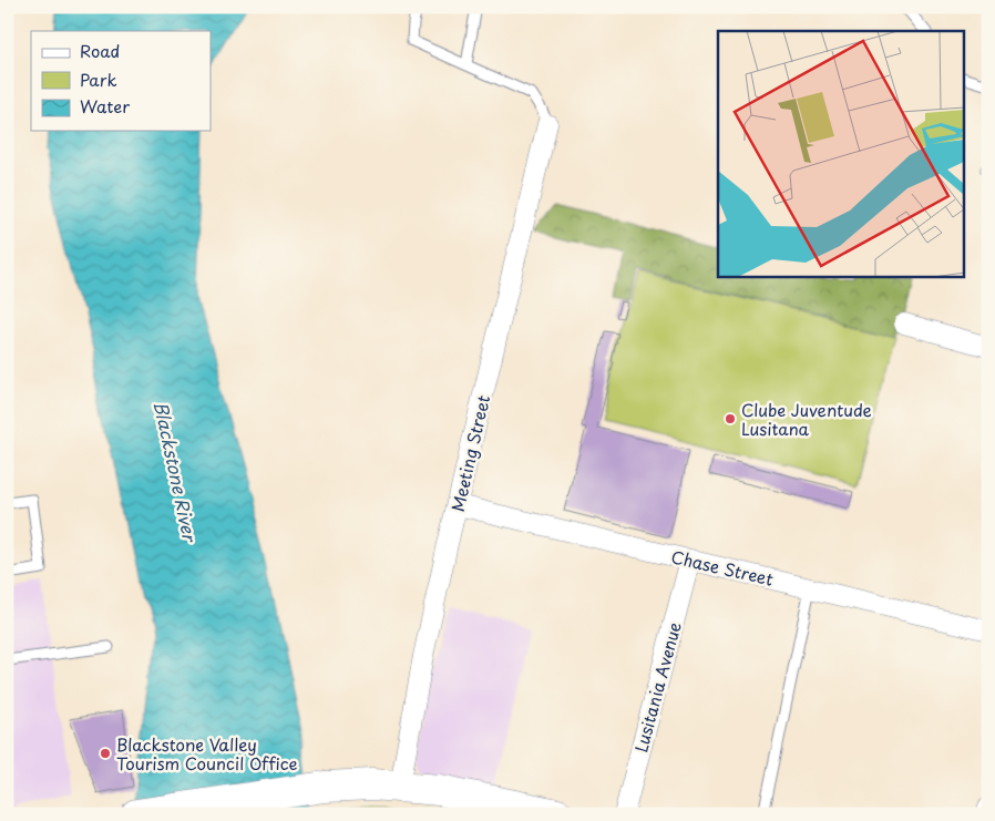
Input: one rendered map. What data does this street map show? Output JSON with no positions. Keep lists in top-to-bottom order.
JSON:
{
  "streets": {
    "street": ["Meeting Street", "Chase Street", "Lusitania Avenue"]
  },
  "crossings": [
    ["Meeting Street", "Chase Street"],
    ["Chase Street", "Lusitania Avenue"]
  ],
  "water": ["Blackstone River"],
  "places": ["Clube Juventude Lusitana", "Blackstone Valley Tourism Council Office"],
  "legend": ["Road", "Park", "Water"]
}
